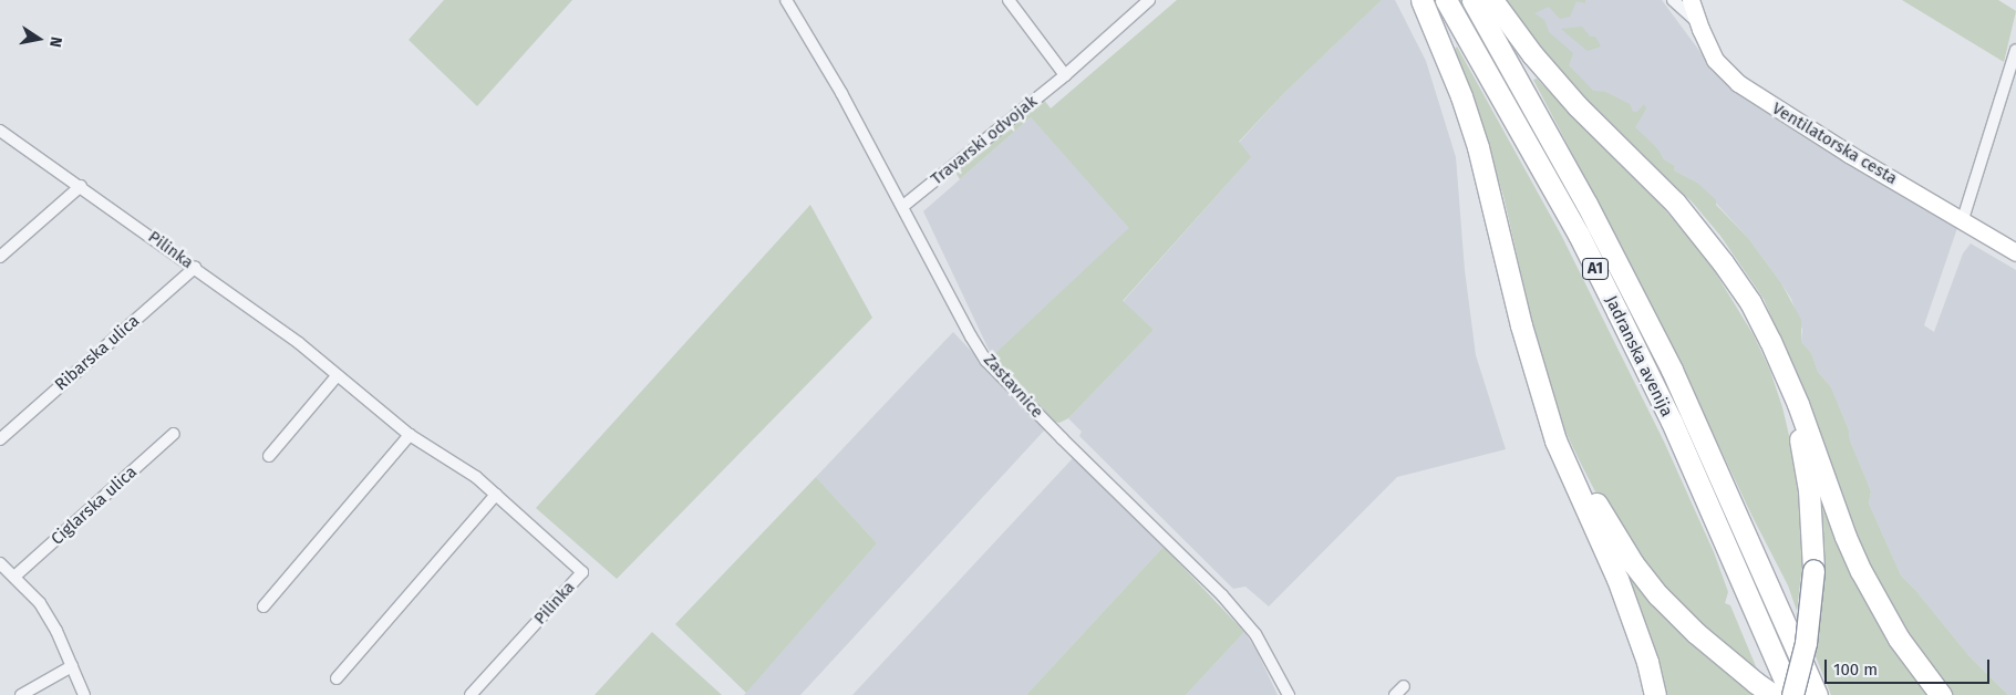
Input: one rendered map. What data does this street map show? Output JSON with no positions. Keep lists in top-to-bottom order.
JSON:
{
  "streets": {
    "highway": ["A1", "Jadranska avenija"],
    "main road": ["Ventilatorska cesta"],
    "street": [
      "Travarski odvojak",
      "Pilinka",
      "Ribarska ulica",
      "Zastavnice",
      "Ciglarska ulica"
    ]
  },
  "crossings": [
    ["Travarski odvojak", "Zastavnice"],
    ["Pilinka", "Ribarska ulica"]
  ],
  "scale_bar": "100 m",
  "north": "right"
}
